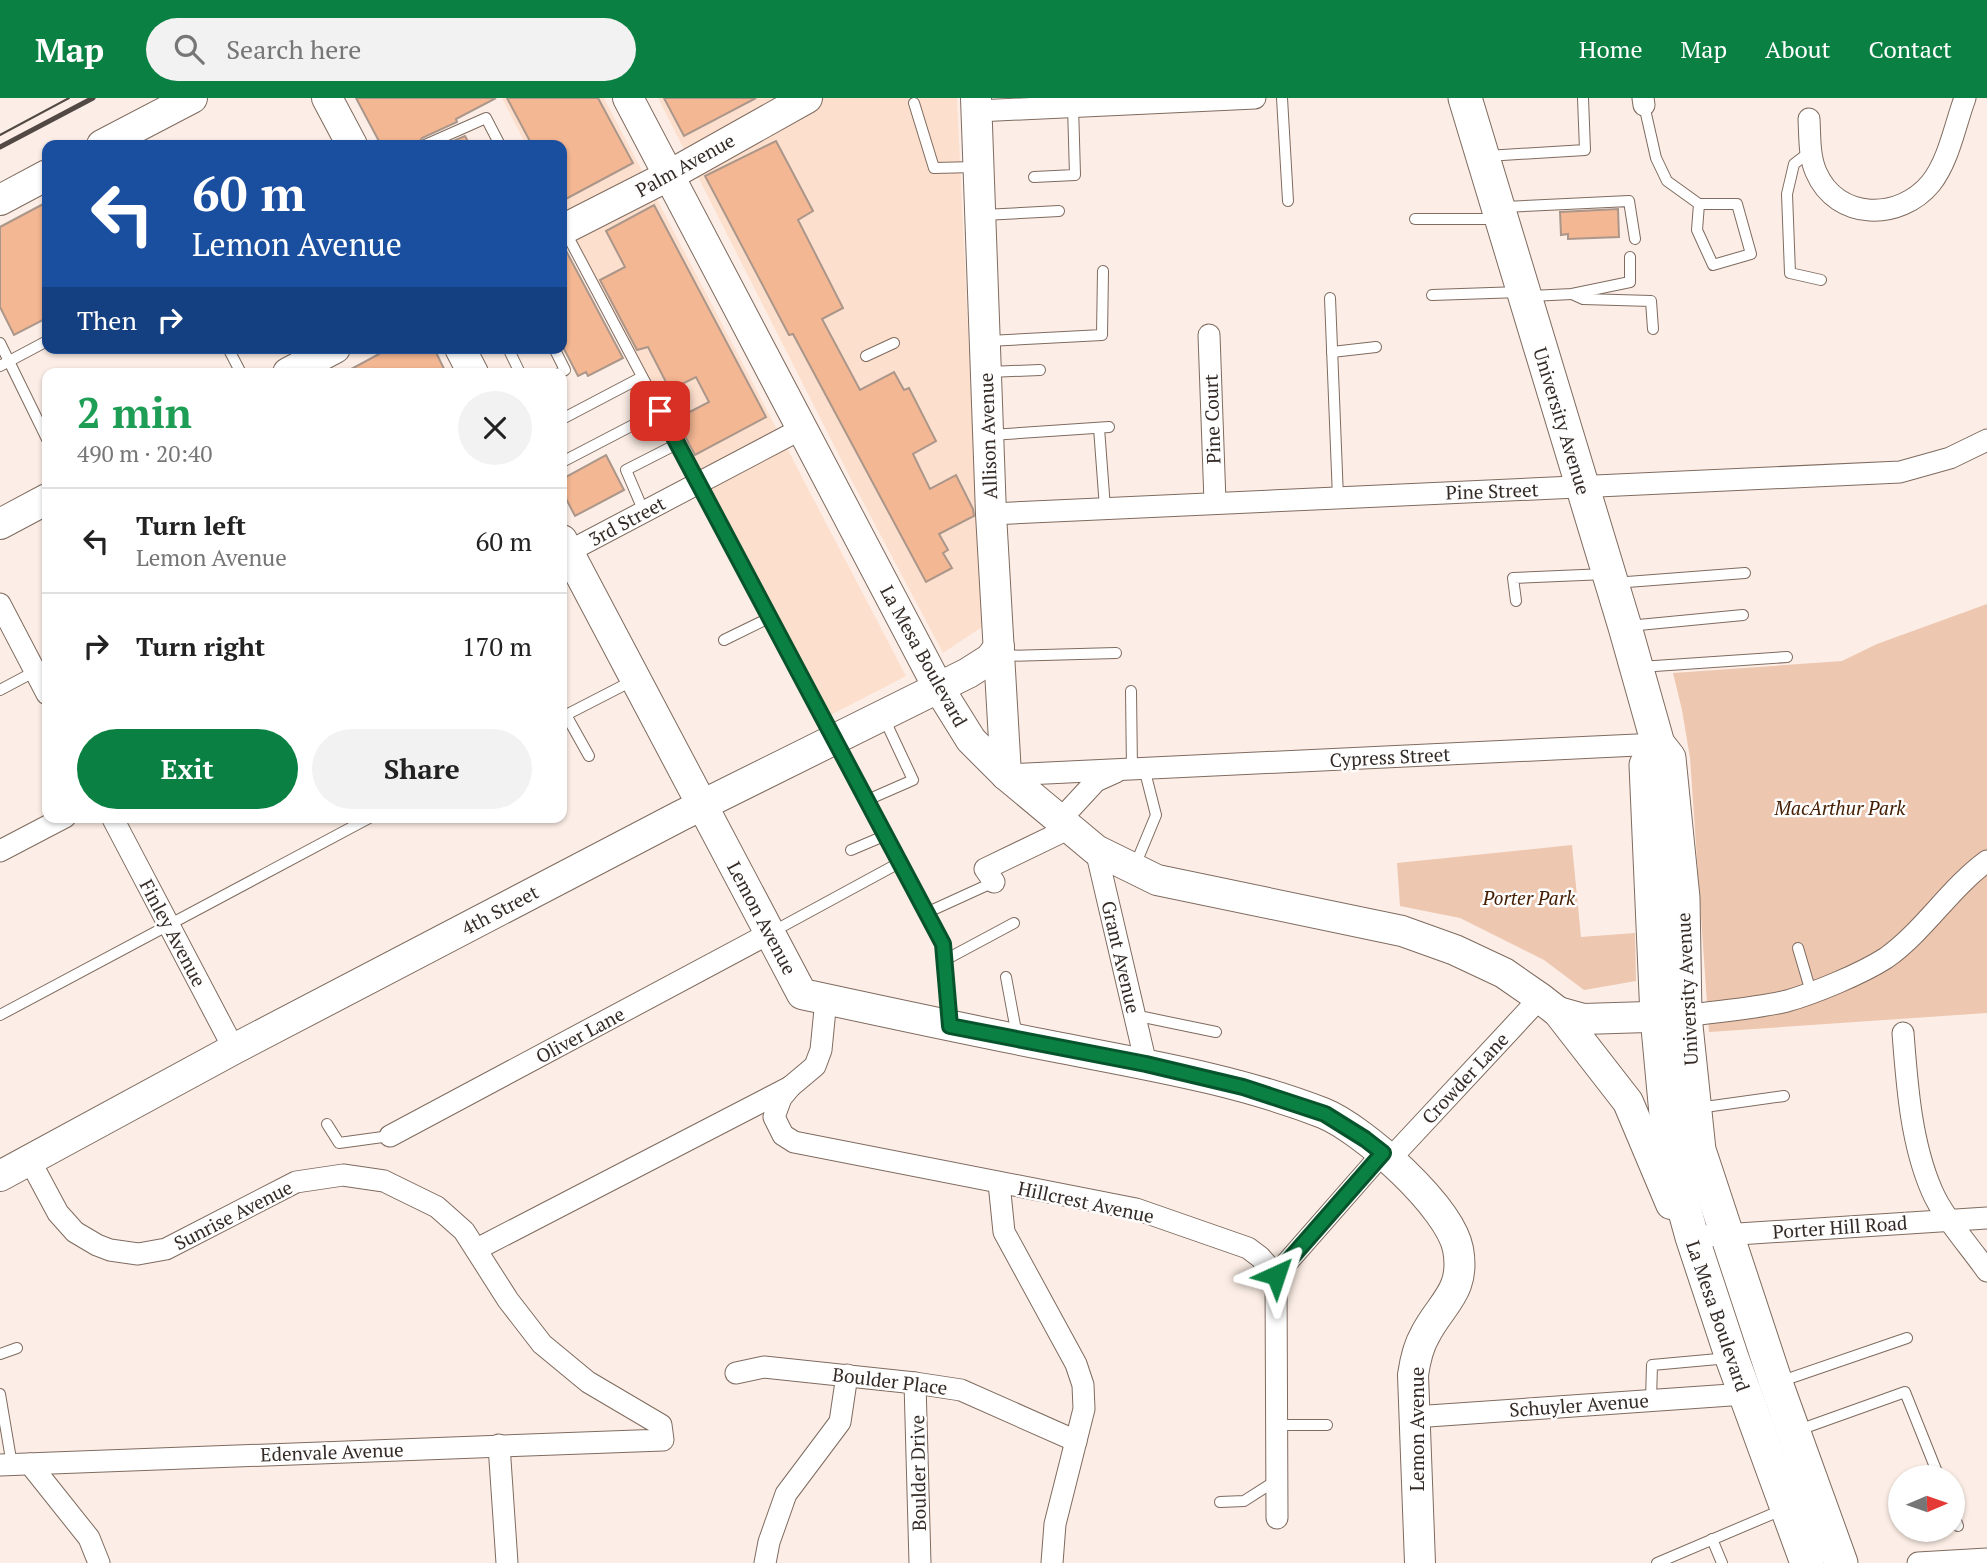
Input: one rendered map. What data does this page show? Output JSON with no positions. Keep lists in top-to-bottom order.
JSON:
{
  "streets": {
    "main road": [
      "Palm Avenue",
      "University Avenue",
      "Allison Avenue",
      "La Mesa Boulevard",
      "4th Street",
      "Lemon Avenue"
    ],
    "street": [
      "Pine Court",
      "Pine Street",
      "3rd Street",
      "Cypress Street",
      "Finley Avenue",
      "Grant Avenue",
      "Oliver Lane",
      "Crowder Lane",
      "Hillcrest Avenue",
      "Sunrise Avenue",
      "Porter Hill Road",
      "Boulder Place",
      "Schuyler Avenue",
      "Edenvale Avenue",
      "Boulder Drive"
    ]
  },
  "crossings": [
    ["Palm Avenue", "La Mesa Boulevard"],
    ["Pine Court", "Pine Street"],
    ["University Avenue", "Pine Street"],
    ["University Avenue", "La Mesa Boulevard"],
    ["University Avenue", "Cypress Street"],
    ["University Avenue", "Porter Hill Road"],
    ["Allison Avenue", "Pine Street"],
    ["Allison Avenue", "La Mesa Boulevard"],
    ["Allison Avenue", "Cypress Street"],
    ["Allison Avenue", "4th Street"],
    ["3rd Street", "La Mesa Boulevard"],
    ["La Mesa Boulevard", "Cypress Street"],
    ["La Mesa Boulevard", "4th Street"],
    ["La Mesa Boulevard", "Grant Avenue"],
    ["La Mesa Boulevard", "Crowder Lane"],
    ["La Mesa Boulevard", "Porter Hill Road"],
    ["La Mesa Boulevard", "Schuyler Avenue"],
    ["4th Street", "Lemon Avenue"],
    ["4th Street", "Finley Avenue"],
    ["4th Street", "Sunrise Avenue"],
    ["Lemon Avenue", "Grant Avenue"],
    ["Lemon Avenue", "Oliver Lane"],
    ["Lemon Avenue", "Crowder Lane"],
    ["Lemon Avenue", "Hillcrest Avenue"],
    ["Lemon Avenue", "Schuyler Avenue"],
    ["Crowder Lane", "Hillcrest Avenue"],
    ["Hillcrest Avenue", "Sunrise Avenue"],
    ["Sunrise Avenue", "Edenvale Avenue"],
    ["Boulder Place", "Boulder Drive"]
  ],
  "parks": ["MacArthur Park", "Porter Park"],
  "north": "right",
  "page": {
    "header": "Map",
    "search": "Search here",
    "nav": [
      "Home",
      "Map",
      "About",
      "Contact"
    ],
    "turn": ["60 m", "Lemon Avenue"],
    "then": "Then",
    "heading": ["2 min", "490 m · 20:40"],
    "list": [
      {
        "name": "Turn left",
        "note": "Lemon Avenue",
        "value": "60 m"
      },
      {
        "name": "Turn right",
        "value": "170 m"
      }
    ],
    "buttons": ["Exit", "Share"]
  }
}
